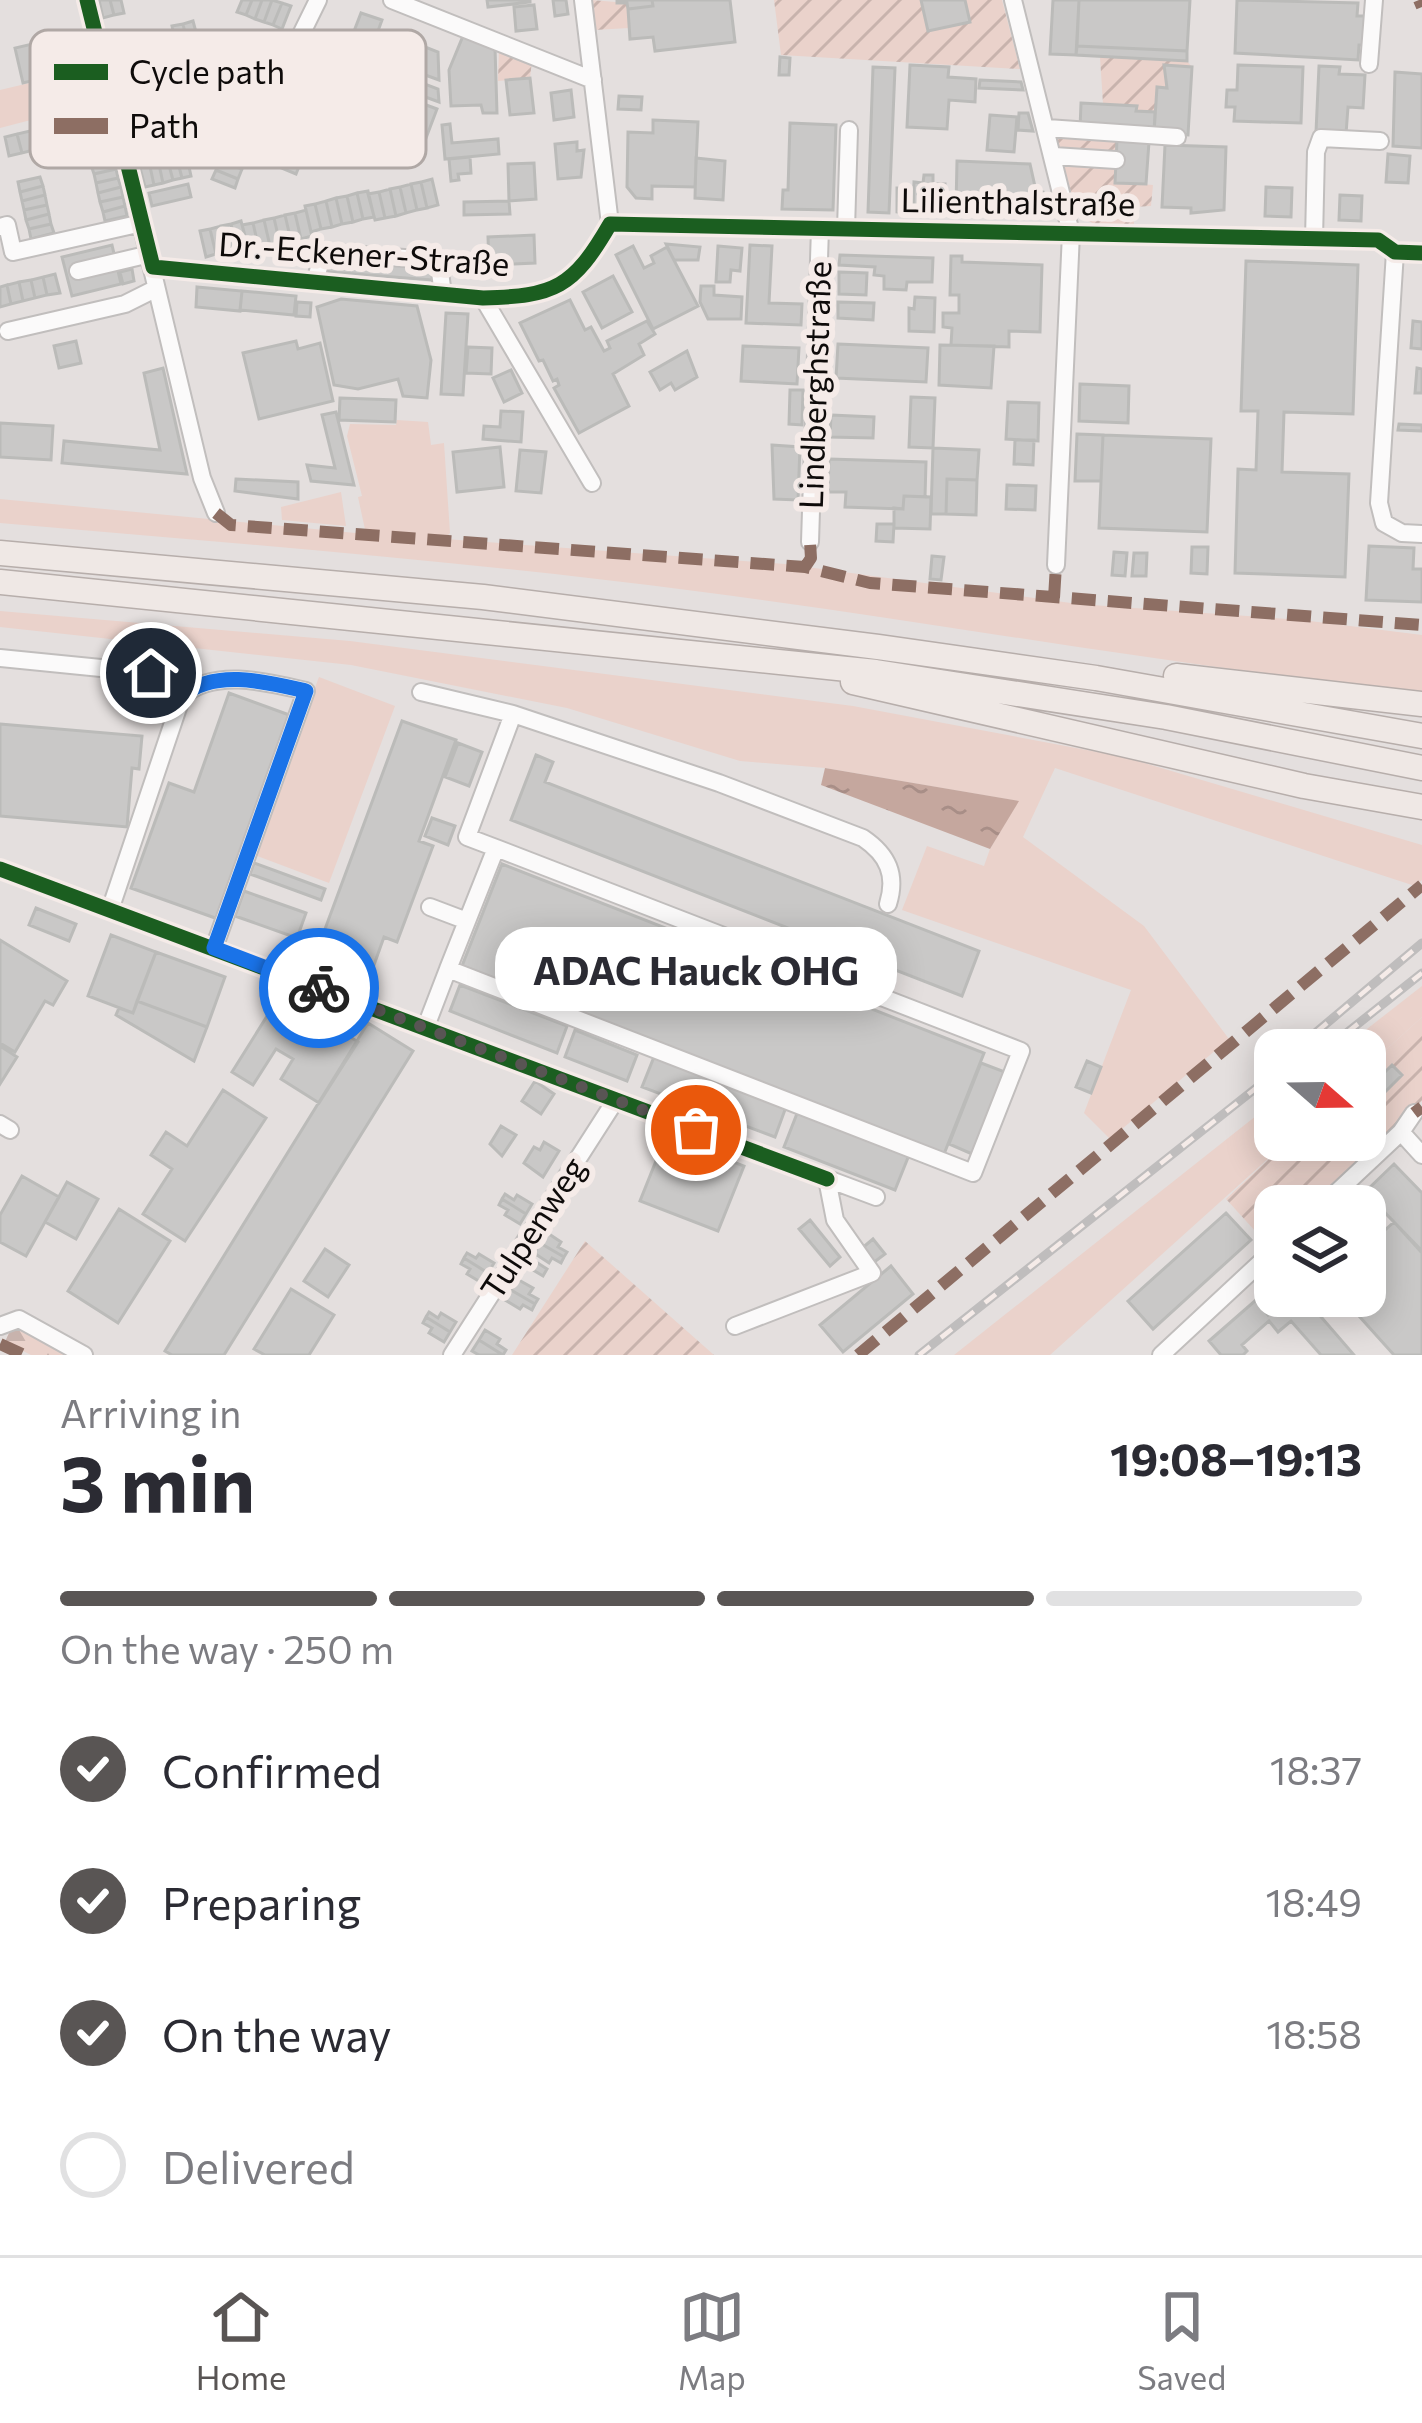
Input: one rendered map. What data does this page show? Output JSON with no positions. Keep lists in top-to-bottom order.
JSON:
{
  "streets": {
    "street": [
      "Lilienthalstraße",
      "Dr.-Eckener-Straße",
      "Lindberghstraße",
      "Tulpenweg"
    ]
  },
  "crossings": [
    ["Lilienthalstraße", "Dr.-Eckener-Straße"],
    ["Lilienthalstraße", "Lindberghstraße"]
  ],
  "places": ["ADAC Hauck OHG"],
  "legend": ["Cycle path", "Path"],
  "north": "right",
  "page": {
    "bubble": "ADAC Hauck OHG",
    "heading": ["3 min", "Arriving in", "19:08–19:13"],
    "bar": "On the way · 250 m",
    "list": [
      ["Confirmed", "18:37"],
      ["Preparing", "18:49"],
      ["On the way", "18:58"],
      "Delivered"
    ],
    "tabs": ["Home", "Map", "Saved"]
  }
}
